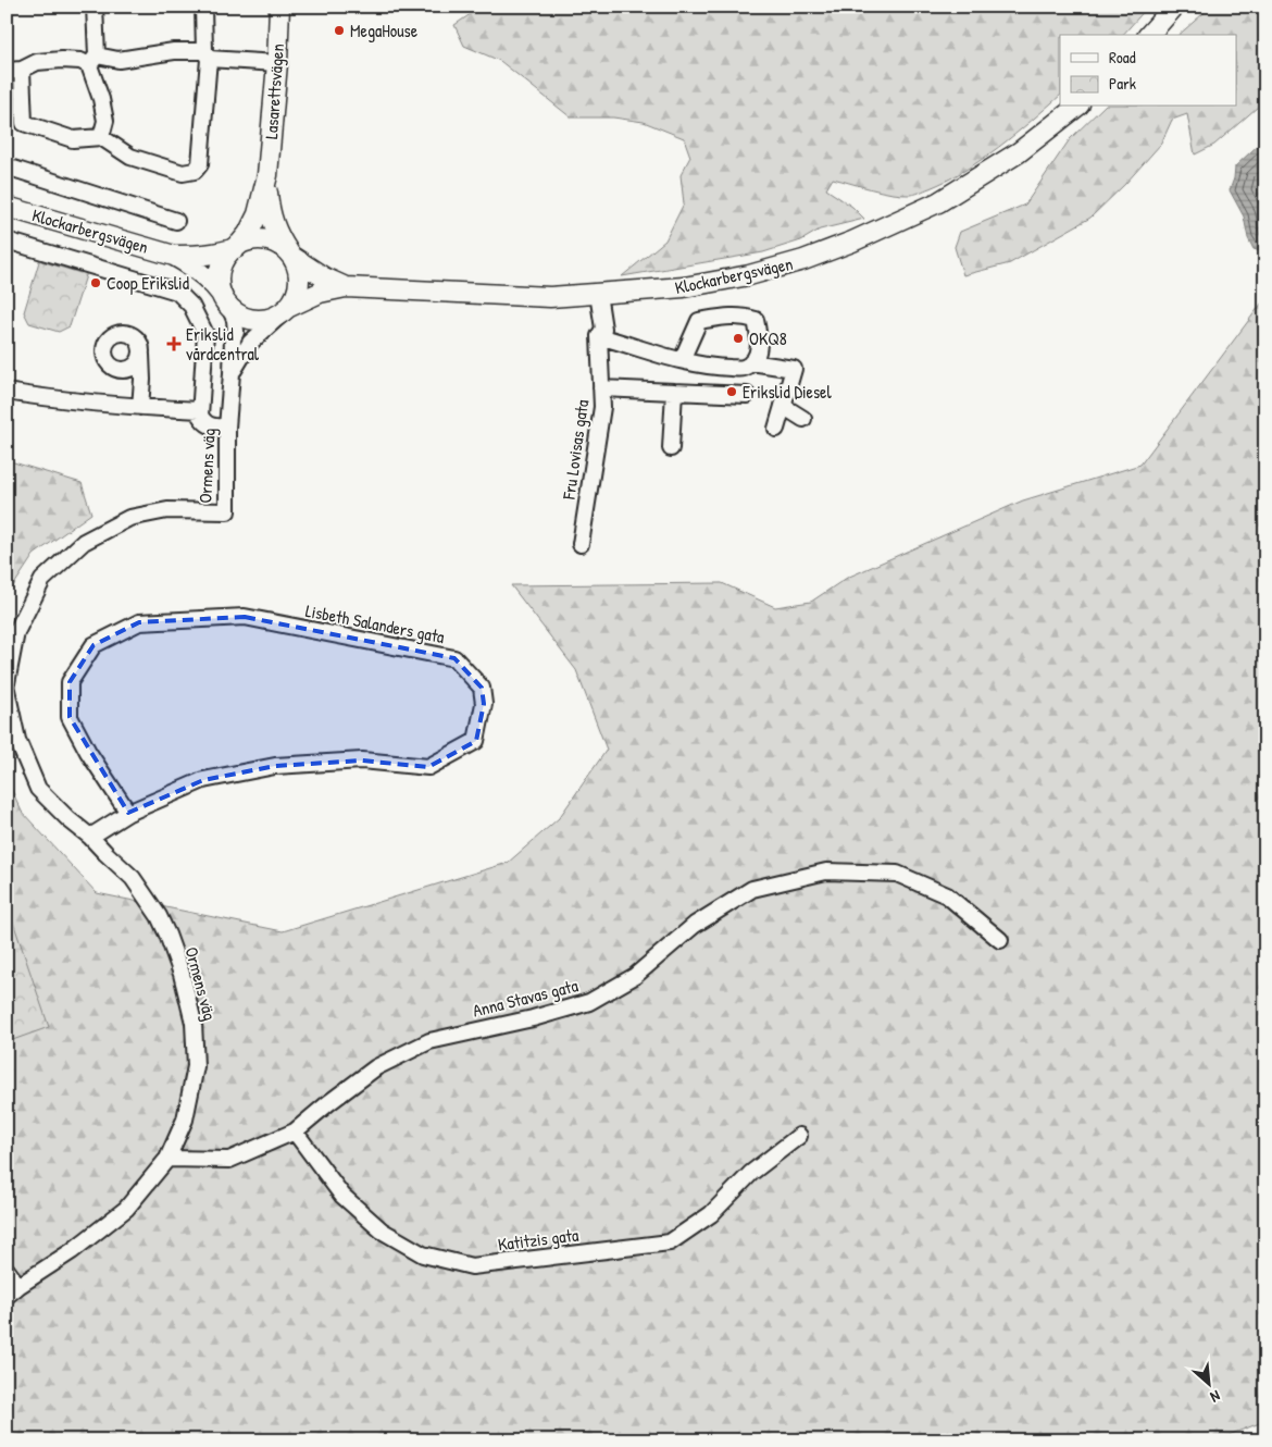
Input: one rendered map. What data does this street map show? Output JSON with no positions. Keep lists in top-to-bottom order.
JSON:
{
  "streets": {
    "main road": ["Lasarettsvägen", "Klockarbergsvägen"],
    "street": [
      "Fru Lovisas gata",
      "Ormens väg",
      "Lisbeth Salanders gata",
      "Anna Stavas gata",
      "Katitzis gata"
    ]
  },
  "crossings": [
    ["Lasarettsvägen", "Klockarbergsvägen"],
    ["Lasarettsvägen", "Ormens väg"],
    ["Klockarbergsvägen", "Fru Lovisas gata"],
    ["Klockarbergsvägen", "Ormens väg"],
    ["Ormens väg", "Lisbeth Salanders gata"],
    ["Ormens väg", "Anna Stavas gata"],
    ["Anna Stavas gata", "Katitzis gata"]
  ],
  "places": {
    "other": [
      "MegaHouse",
      "Coop Erikslid",
      "OKQ8",
      "Erikslid Diesel"
    ],
    "health": ["Erikslid vårdcentral"]
  },
  "legend": ["Road", "Park"],
  "north": "bottom right"
}
